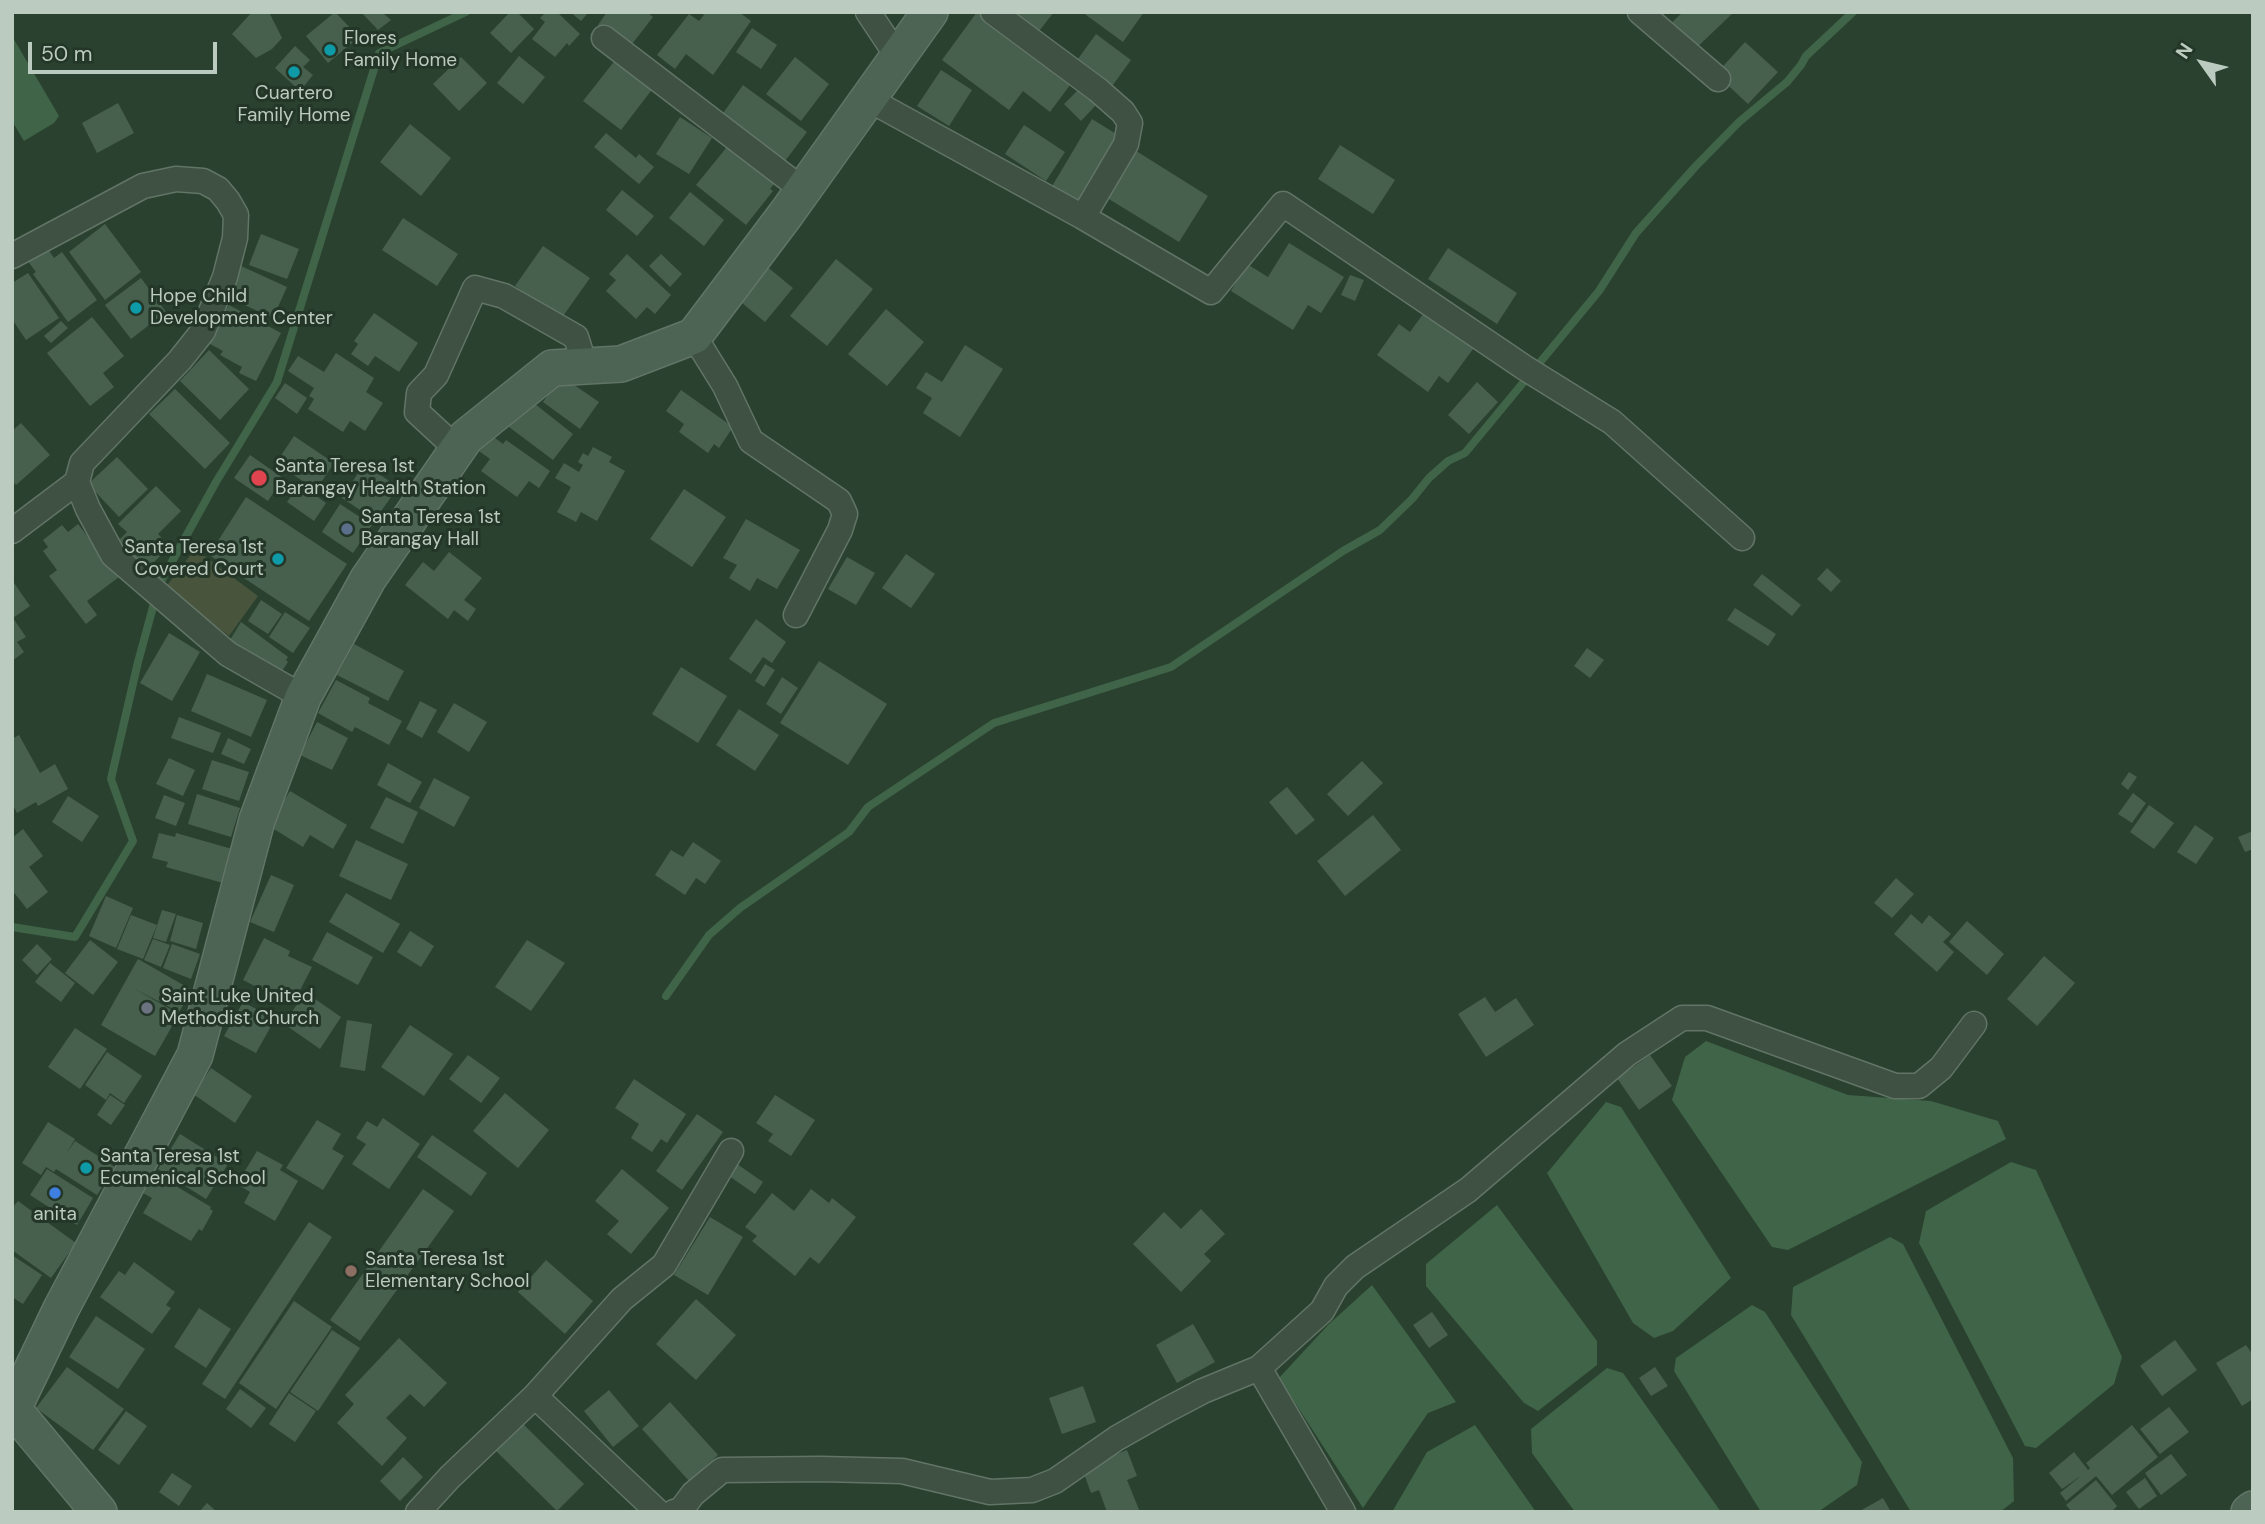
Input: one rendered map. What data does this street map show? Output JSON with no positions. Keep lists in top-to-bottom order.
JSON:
{
  "places": [
    "Flores Family Home",
    "Cuartero Family Home",
    "Hope Child Development Center",
    "Santa Teresa 1st Barangay Health Station",
    "Santa Teresa 1st Barangay Hall",
    "Santa Teresa 1st Covered Court",
    "Saint Luke United Methodist Church",
    "Santa Teresa 1st Ecumenical School",
    "anita",
    "Santa Teresa 1st Elementary School"
  ],
  "scale_bar": "50 m",
  "north": "top left"
}
